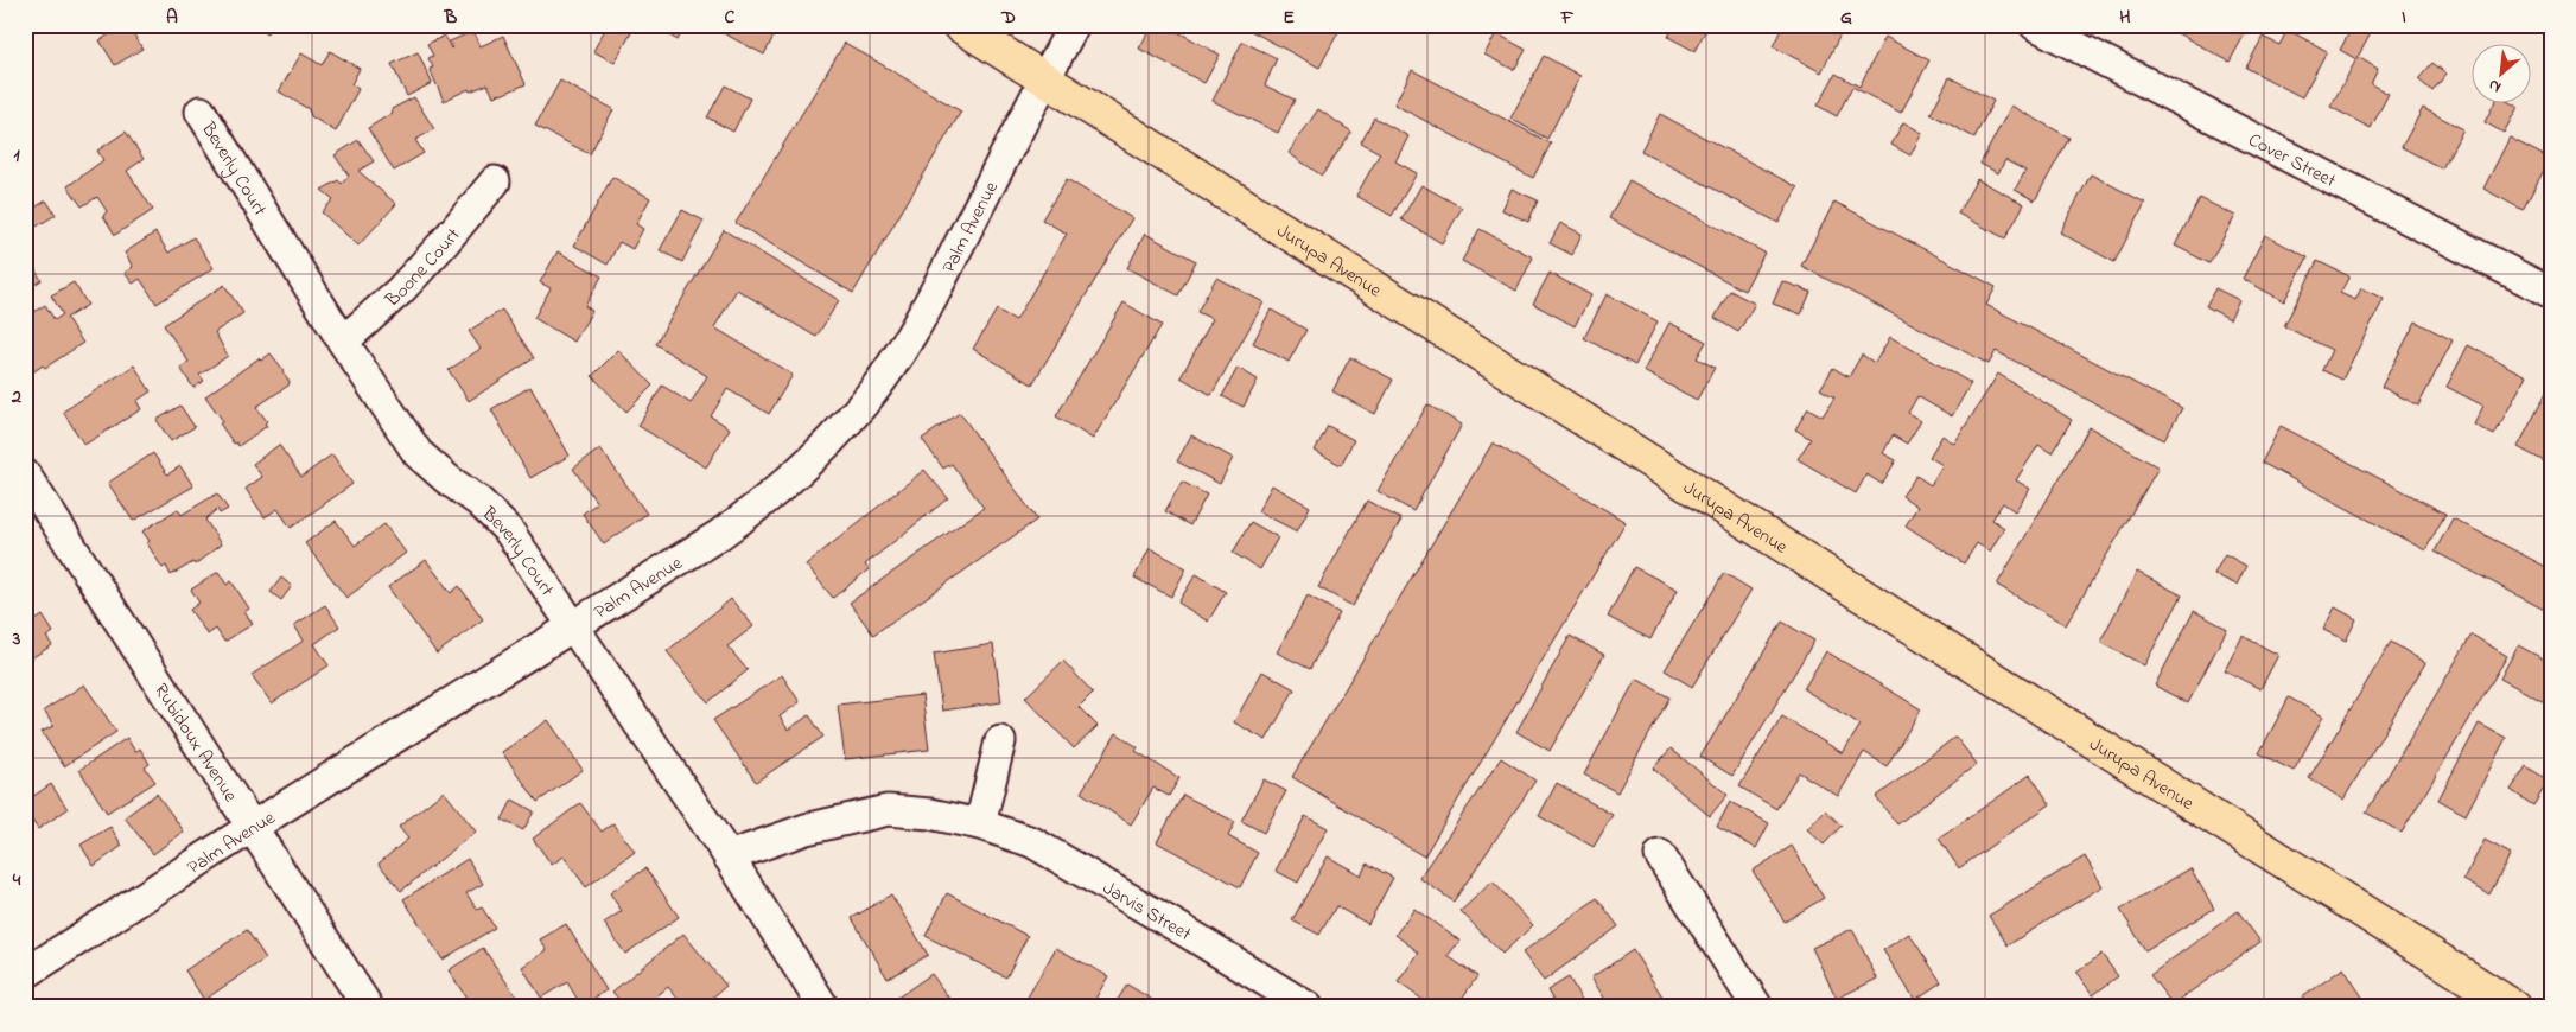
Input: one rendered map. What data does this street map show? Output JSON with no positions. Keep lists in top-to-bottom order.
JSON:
{
  "streets": {
    "main road": ["Jurupa Avenue"],
    "street": [
      "Cover Street",
      "Beverly Court",
      "Palm Avenue",
      "Boone Court",
      "Rubidoux Avenue",
      "Jarvis Street"
    ]
  },
  "crossings": [
    ["Beverly Court", "Palm Avenue"],
    ["Beverly Court", "Boone Court"],
    ["Beverly Court", "Jarvis Street"],
    ["Palm Avenue", "Jurupa Avenue"],
    ["Palm Avenue", "Rubidoux Avenue"]
  ],
  "north": "bottom left",
  "grid": {
    "columns": [
      "A",
      "B",
      "C",
      "D",
      "E",
      "F",
      "G",
      "H",
      "I"
    ],
    "rows": [
      "1",
      "2",
      "3",
      "4"
    ]
  }
}
